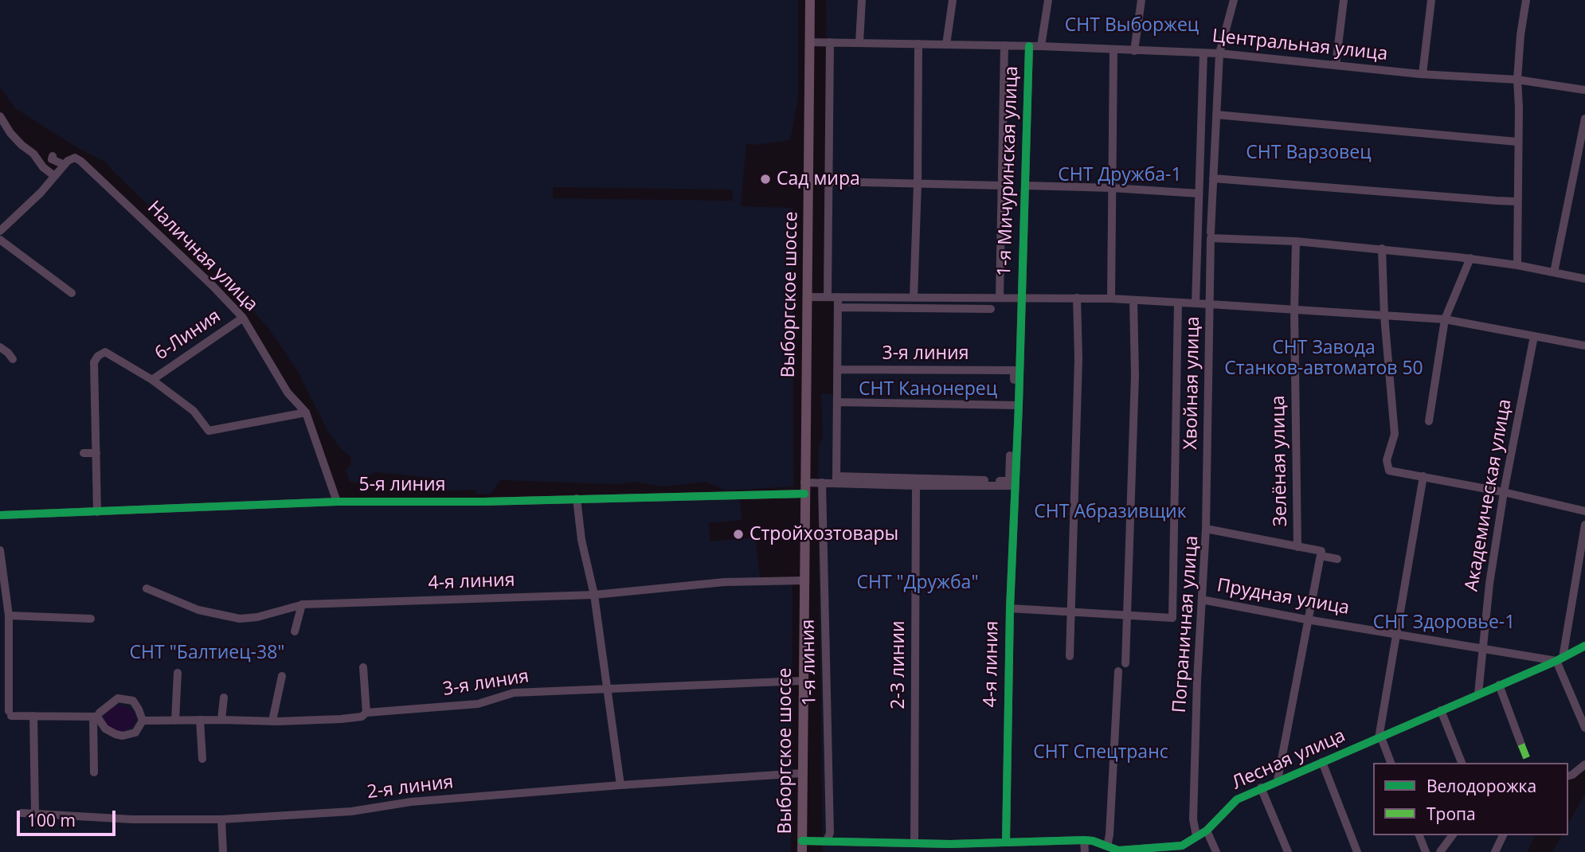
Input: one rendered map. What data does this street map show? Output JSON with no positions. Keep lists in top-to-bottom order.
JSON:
{
  "streets": {
    "main road": ["Выборгское шоссе"],
    "street": [
      "Центральная улица",
      "1-я Мичуринская улица",
      "Наличная улица",
      "6-Линия",
      "3-я линия",
      "Хвойная улица",
      "Зелёная улица",
      "5-я линия",
      "Академическая улица",
      "4-я линия",
      "Прудная улица",
      "Пограничная улица",
      "1-я линия",
      "2-3 линии",
      "Лесная улица",
      "2-я линия"
    ]
  },
  "crossings": [
    ["Центральная улица", "1-я Мичуринская улица"],
    ["Центральная улица", "Выборгское шоссе"],
    ["Центральная улица", "Хвойная улица"],
    ["1-я Мичуринская улица", "3-я линия"],
    ["1-я Мичуринская улица", "4-я линия"],
    ["Наличная улица", "6-Линия"],
    ["Наличная улица", "5-я линия"],
    ["Выборгское шоссе", "3-я линия"],
    ["Выборгское шоссе", "5-я линия"],
    ["Выборгское шоссе", "4-я линия"],
    ["Выборгское шоссе", "Лесная улица"],
    ["Выборгское шоссе", "2-я линия"],
    ["3-я линия", "4-я линия"],
    ["Хвойная улица", "Пограничная улица"],
    ["Зелёная улица", "Пограничная улица"],
    ["Академическая улица", "Прудная улица"],
    ["Академическая улица", "Лесная улица"],
    ["4-я линия", "Лесная улица"],
    ["Прудная улица", "Пограничная улица"],
    ["Прудная улица", "Лесная улица"],
    ["Пограничная улица", "Лесная улица"],
    ["1-я линия", "Лесная улица"],
    ["2-3 линии", "Лесная улица"]
  ],
  "parks": [
    "СНТ Выборжец",
    "СНТ Варзовец",
    "СНТ Дружба-1",
    "СНТ Завода Станков-автоматов 50",
    "СНТ Канонерец",
    "СНТ Абразивщик",
    "СНТ \"Дружба\"",
    "СНТ Здоровье-1",
    "СНТ \"Балтиец-38\"",
    "СНТ Спецтранс"
  ],
  "places": ["Сад мира", "Стройхозтовары"],
  "legend": ["Велодорожка", "Тропа"],
  "scale_bar": "100 m"
}
